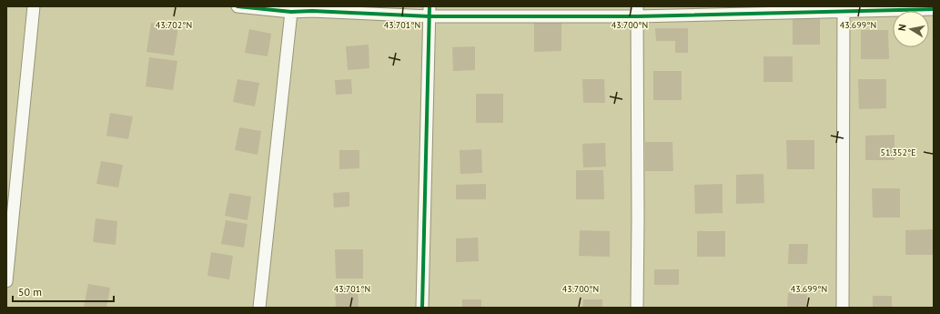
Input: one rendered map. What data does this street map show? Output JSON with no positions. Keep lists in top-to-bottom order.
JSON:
{
  "scale_bar": "50 m",
  "north": "left",
  "coordinates": [
    "43.702°N",
    "43.701°N",
    "43.700°N",
    "43.699°N",
    "51.352°E"
  ]
}
